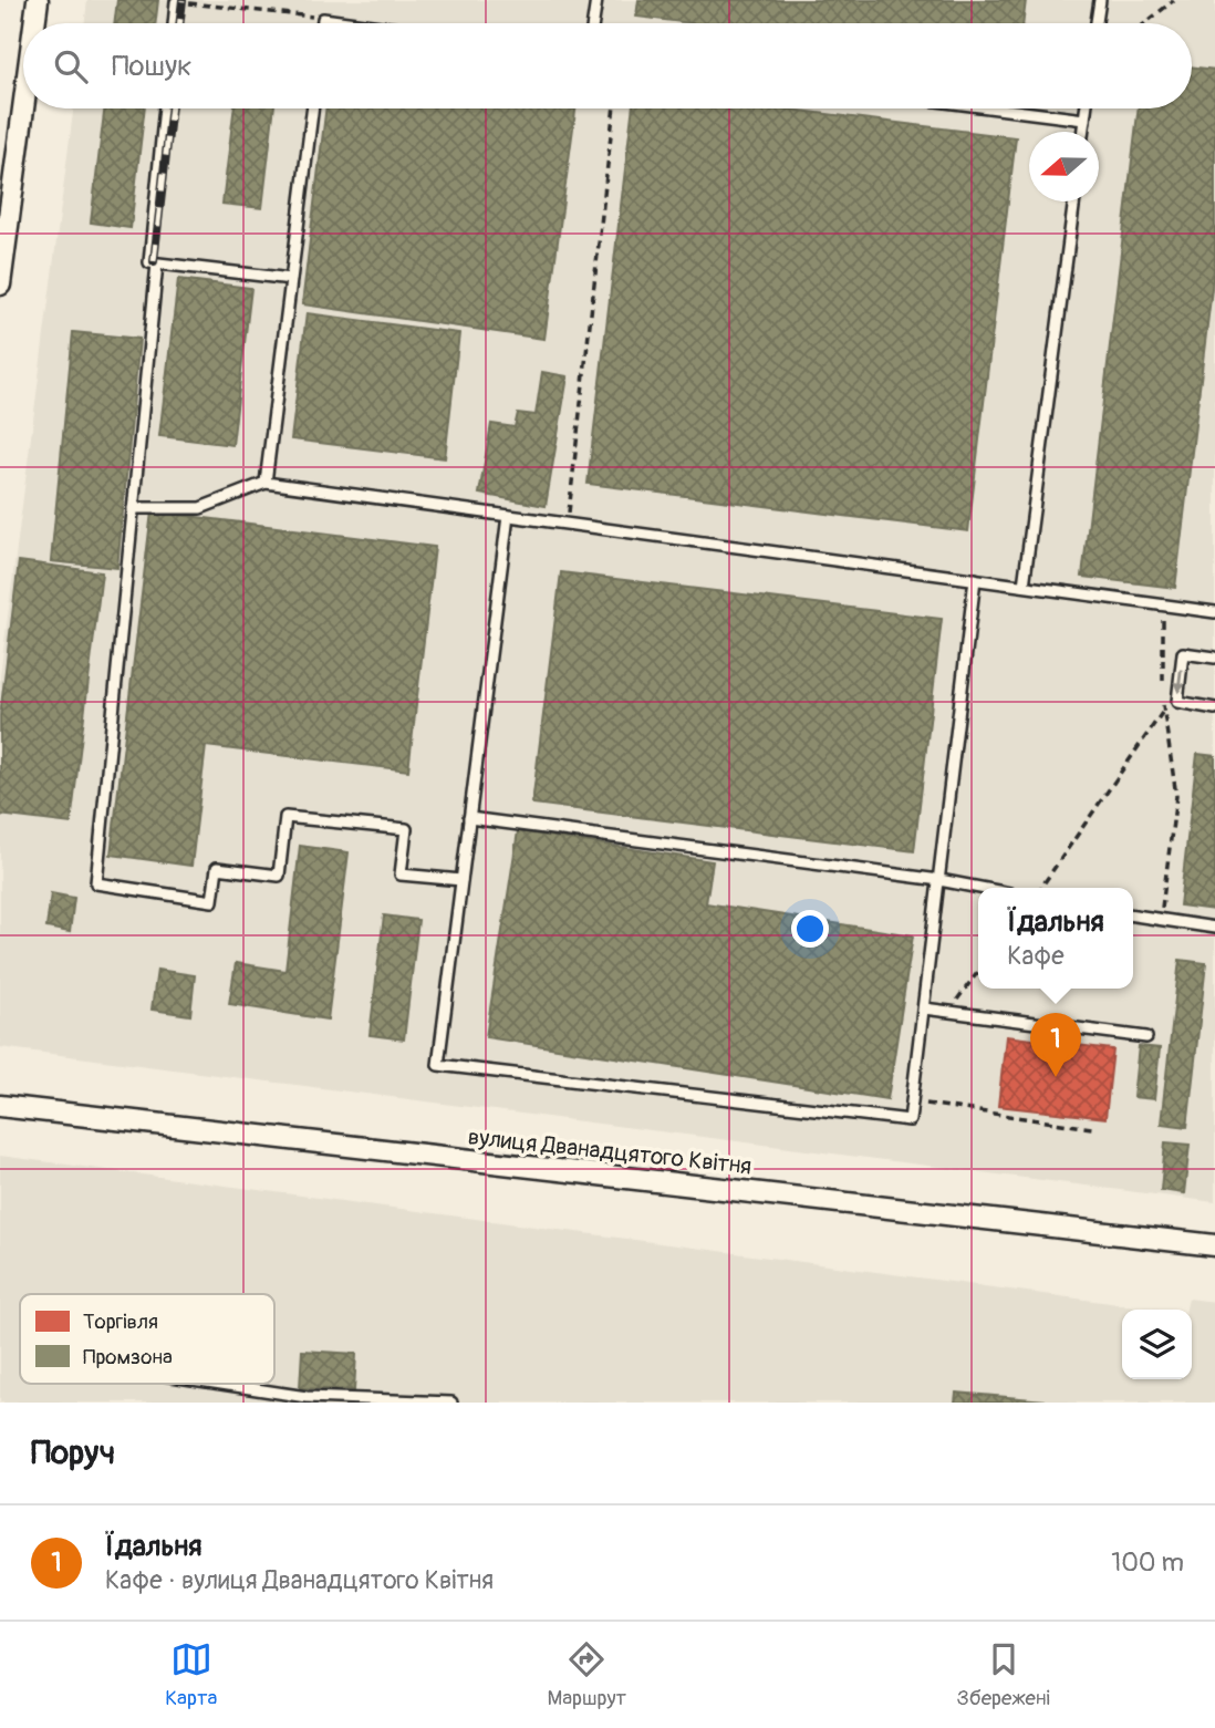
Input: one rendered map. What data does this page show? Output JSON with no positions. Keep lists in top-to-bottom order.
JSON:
{
  "streets": {
    "street": ["вулиця Дванадцятого Квітня"]
  },
  "legend": ["Торгівля", "Промзона"],
  "north": "left",
  "page": {
    "search": "Пошук",
    "popup": ["Їдальня", "Кафе"],
    "pins": "1",
    "heading": "Поруч",
    "list": [
      {
        "mark": "1",
        "name": "Їдальня",
        "note": "Кафе · вулиця Дванадцятого Квітня",
        "value": "100 m"
      }
    ],
    "nav": ["Карта", "Маршрут", "Збережені"]
  }
}
